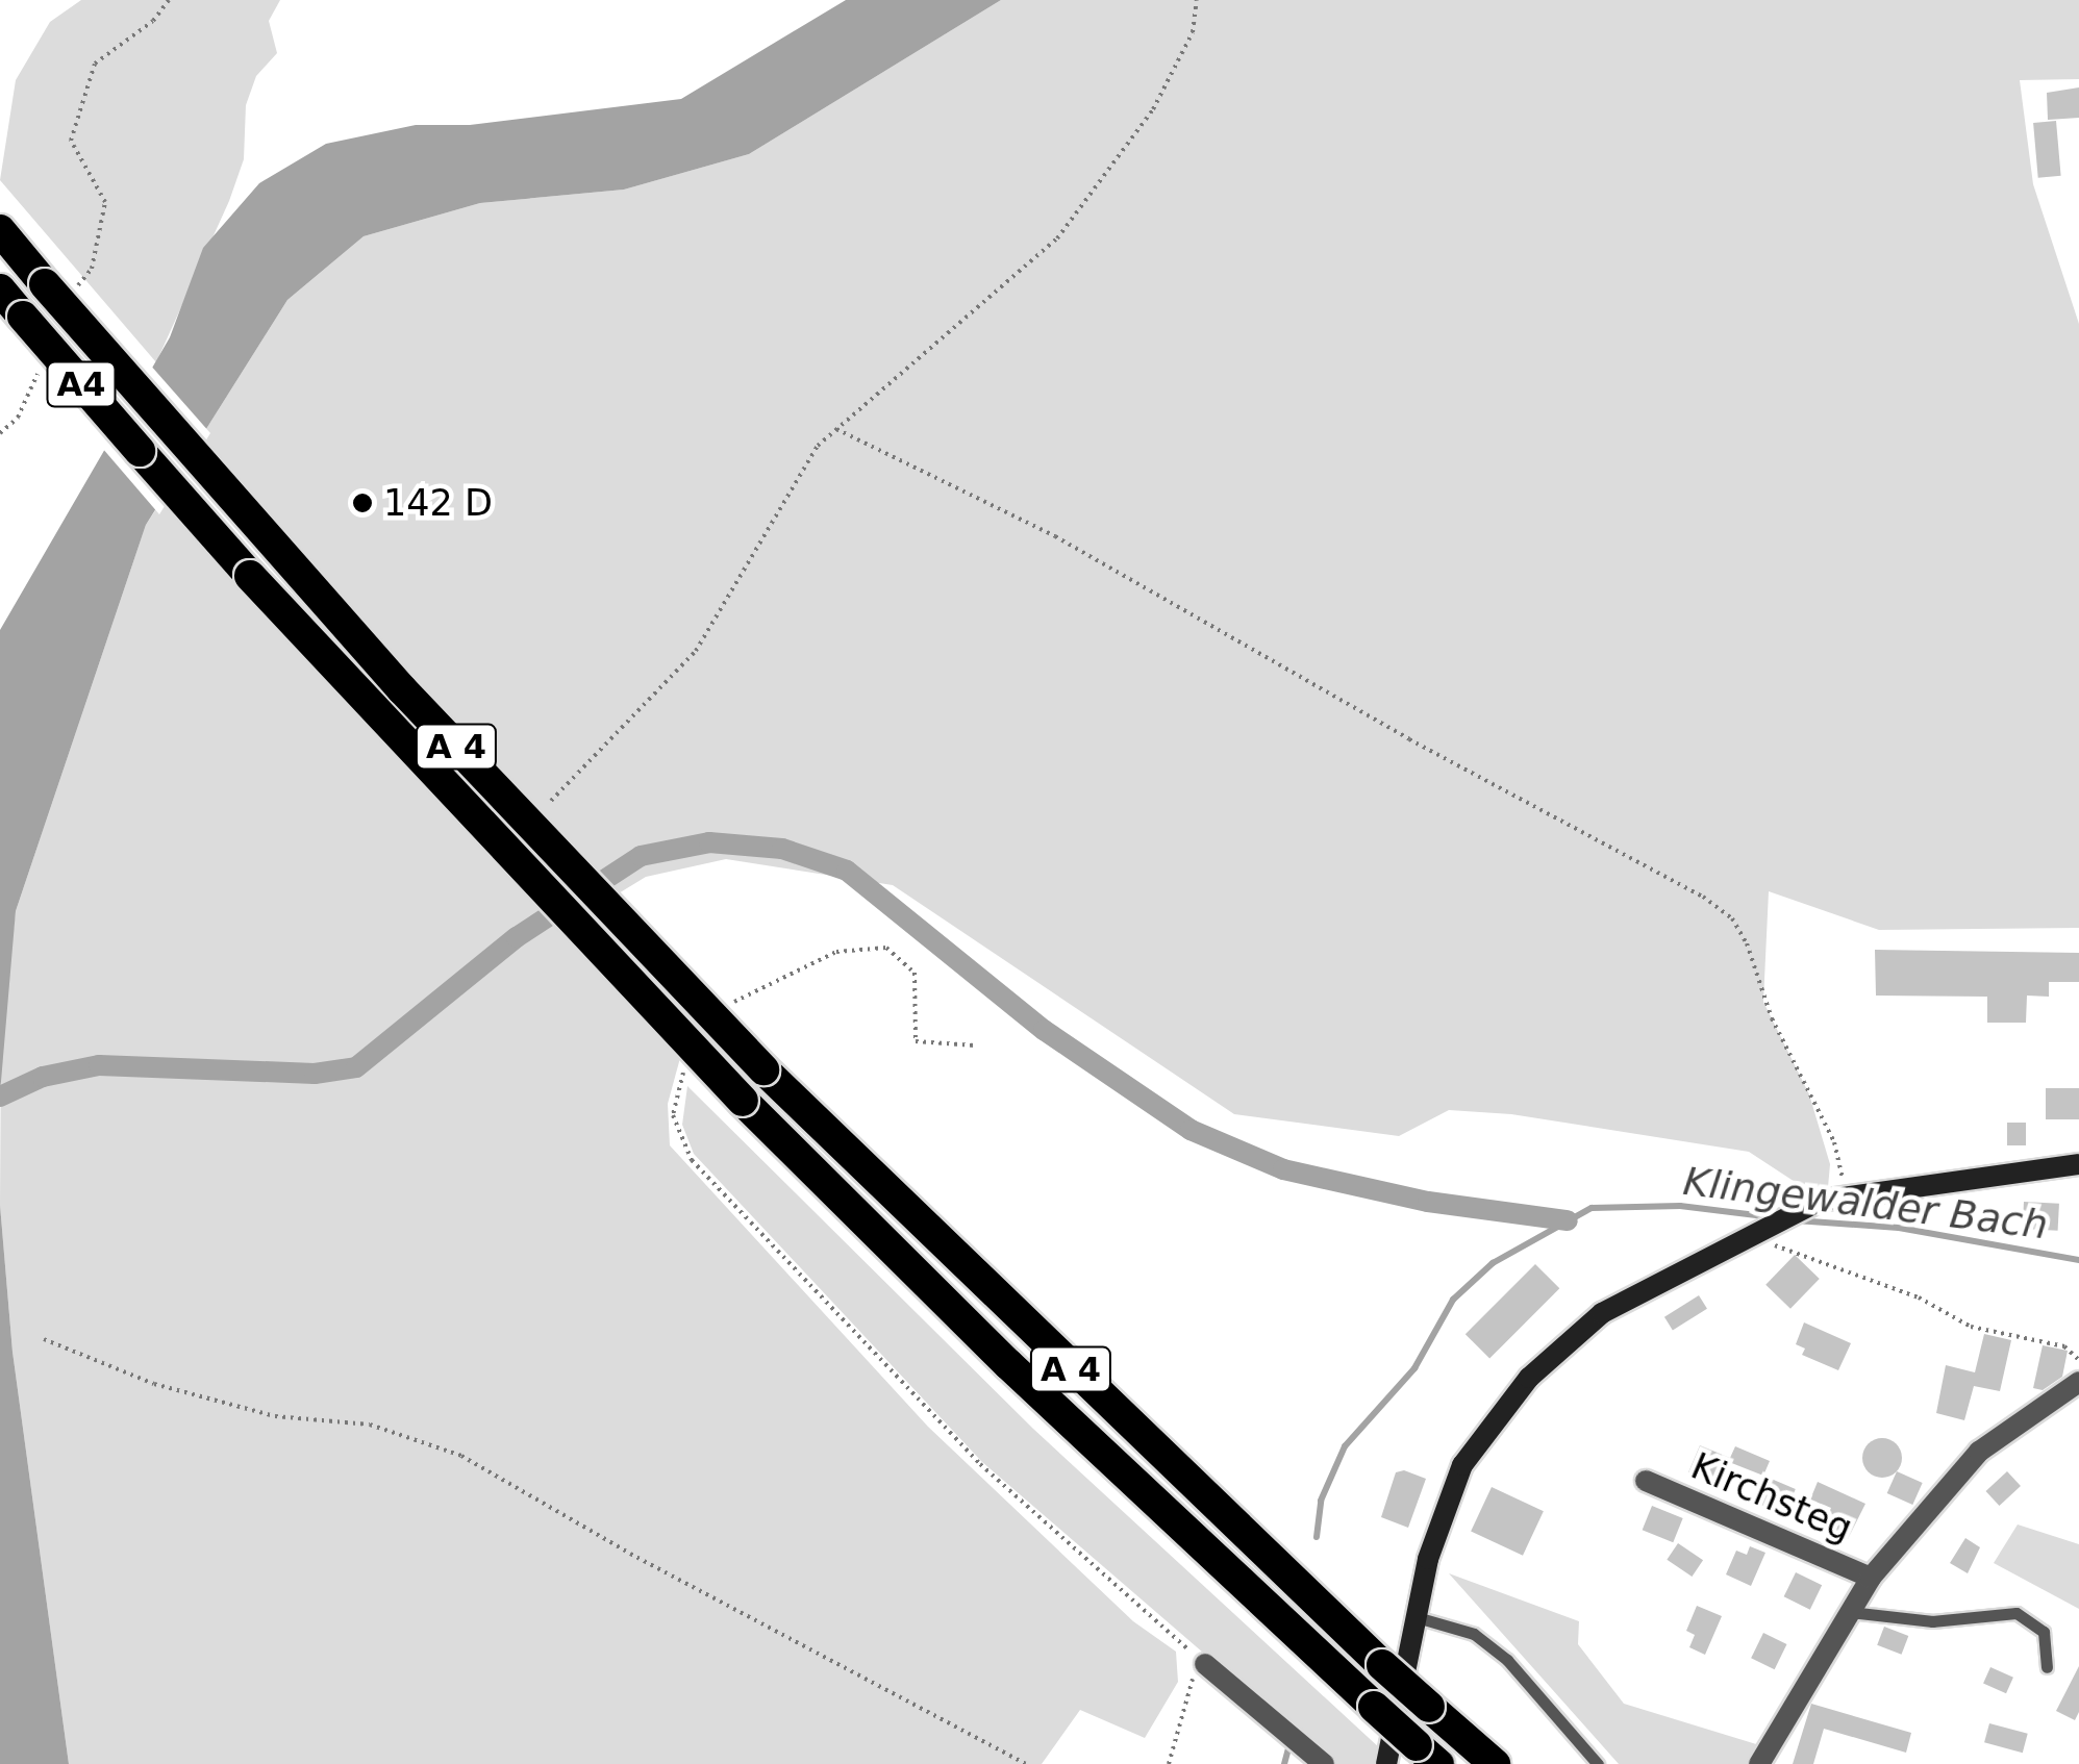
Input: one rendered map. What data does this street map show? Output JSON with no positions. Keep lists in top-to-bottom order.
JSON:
{
  "streets": {
    "highway": ["A4", "A 4"],
    "street": ["Kirchsteg"]
  },
  "crossings": [
    ["A4", "A 4"]
  ],
  "water": ["Klingewalder Bach"],
  "places": ["142 D"]
}
